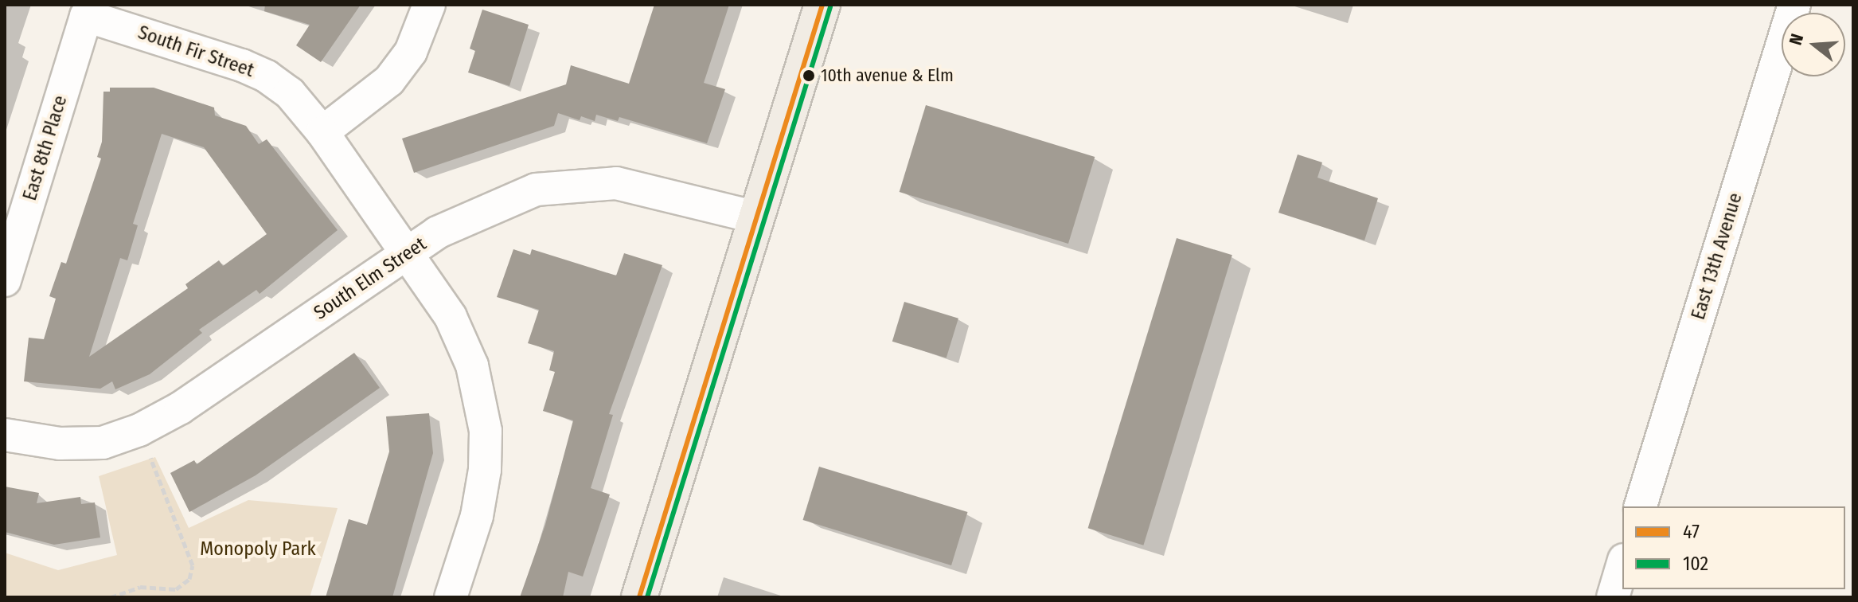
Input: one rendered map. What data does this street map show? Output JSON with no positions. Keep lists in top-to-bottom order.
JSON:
{
  "streets": {
    "street": [
      "South Fir Street",
      "East 8th Place",
      "East 13th Avenue",
      "South Elm Street"
    ]
  },
  "crossings": [
    ["South Fir Street", "East 8th Place"],
    ["South Fir Street", "South Elm Street"]
  ],
  "parks": ["Monopoly Park"],
  "places": ["10th avenue & Elm"],
  "lines": ["transit line 47", "transit line 102"],
  "legend": ["47", "102"],
  "north": "left"
}
